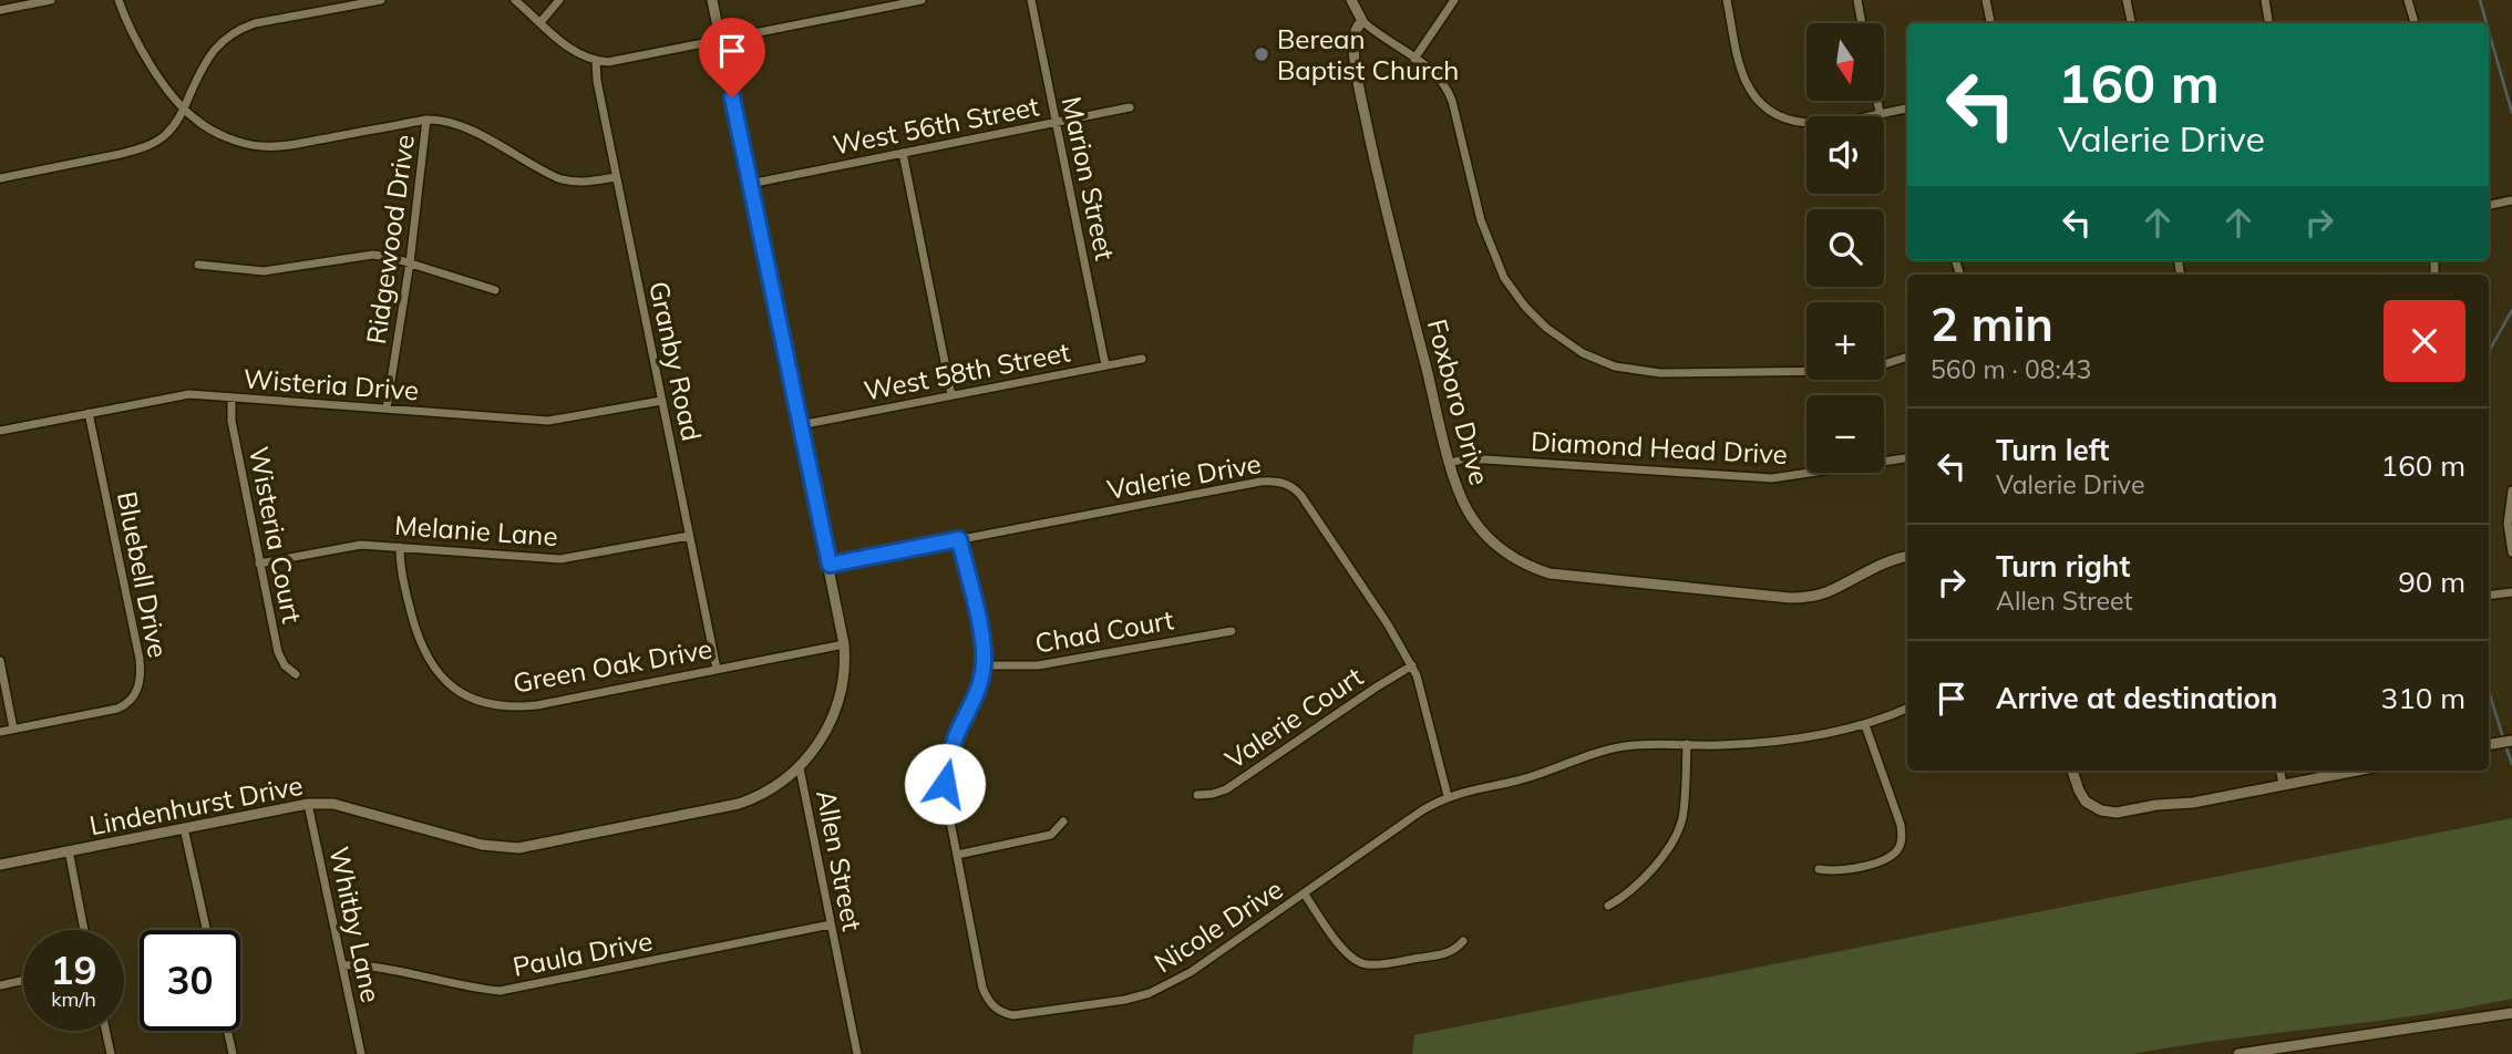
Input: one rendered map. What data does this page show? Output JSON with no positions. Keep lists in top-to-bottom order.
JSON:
{
  "streets": {
    "street": [
      "West 56th Street",
      "Marion Street",
      "Ridgewood Drive",
      "Granby Road",
      "West 58th Street",
      "Wisteria Drive",
      "Foxboro Drive",
      "Diamond Head Drive",
      "Valerie Drive",
      "Melanie Lane",
      "Wisteria Court",
      "Bluebell Drive",
      "Chad Court",
      "Green Oak Drive",
      "Valerie Court",
      "Lindenhurst Drive",
      "Allen Street",
      "Whitby Lane",
      "Nicole Drive",
      "Paula Drive"
    ]
  },
  "crossings": [
    ["West 56th Street", "Marion Street"],
    ["West 56th Street", "Allen Street"],
    ["Marion Street", "West 58th Street"],
    ["Ridgewood Drive", "Wisteria Drive"],
    ["Granby Road", "Wisteria Drive"],
    ["Granby Road", "Melanie Lane"],
    ["Granby Road", "Green Oak Drive"],
    ["West 58th Street", "Allen Street"],
    ["Wisteria Drive", "Wisteria Court"],
    ["Wisteria Drive", "Bluebell Drive"],
    ["Foxboro Drive", "Diamond Head Drive"],
    ["Valerie Drive", "Valerie Court"],
    ["Valerie Drive", "Allen Street"],
    ["Valerie Drive", "Nicole Drive"],
    ["Melanie Lane", "Wisteria Court"],
    ["Melanie Lane", "Green Oak Drive"],
    ["Chad Court", "Nicole Drive"],
    ["Green Oak Drive", "Allen Street"],
    ["Lindenhurst Drive", "Allen Street"],
    ["Lindenhurst Drive", "Whitby Lane"],
    ["Allen Street", "Paula Drive"],
    ["Whitby Lane", "Paula Drive"]
  ],
  "places": ["Berean Baptist Church"],
  "north": "bottom",
  "page": {
    "map_buttons": ["+", "−"],
    "turn": ["160 m", "Valerie Drive"],
    "heading": ["2 min", "560 m · 08:43"],
    "list": [
      {
        "name": "Turn left",
        "note": "Valerie Drive",
        "value": "160 m"
      },
      {
        "name": "Turn right",
        "note": "Allen Street",
        "value": "90 m"
      },
      {
        "name": "Arrive at destination",
        "value": "310 m"
      }
    ],
    "speed": "19 km/h",
    "limit": "30"
  }
}
